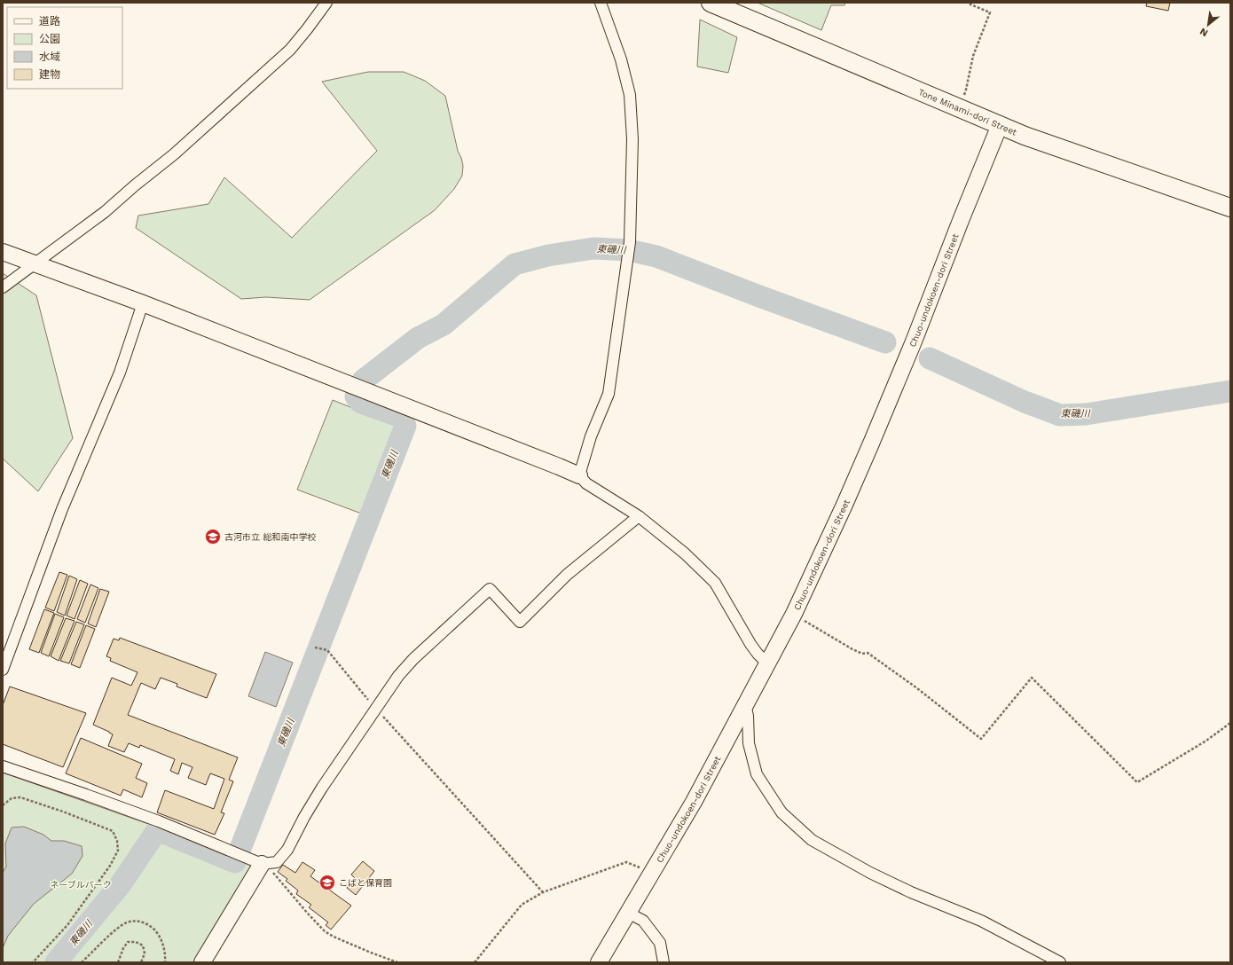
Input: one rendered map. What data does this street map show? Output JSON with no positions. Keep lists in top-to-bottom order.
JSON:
{
  "streets": {
    "main road": ["Tone Minami-dori Street"],
    "street": ["Chuo-undokoen-dori Street"]
  },
  "crossings": [
    ["Tone Minami-dori Street", "Chuo-undokoen-dori Street"]
  ],
  "water": ["東磯川"],
  "parks": ["ネーブルパーク"],
  "places": {
    "school or university": ["古河市立 総和南中学校", "こばと保育園"]
  },
  "legend": [
    "道路",
    "公園",
    "水域",
    "建物"
  ],
  "north": "bottom left"
}
